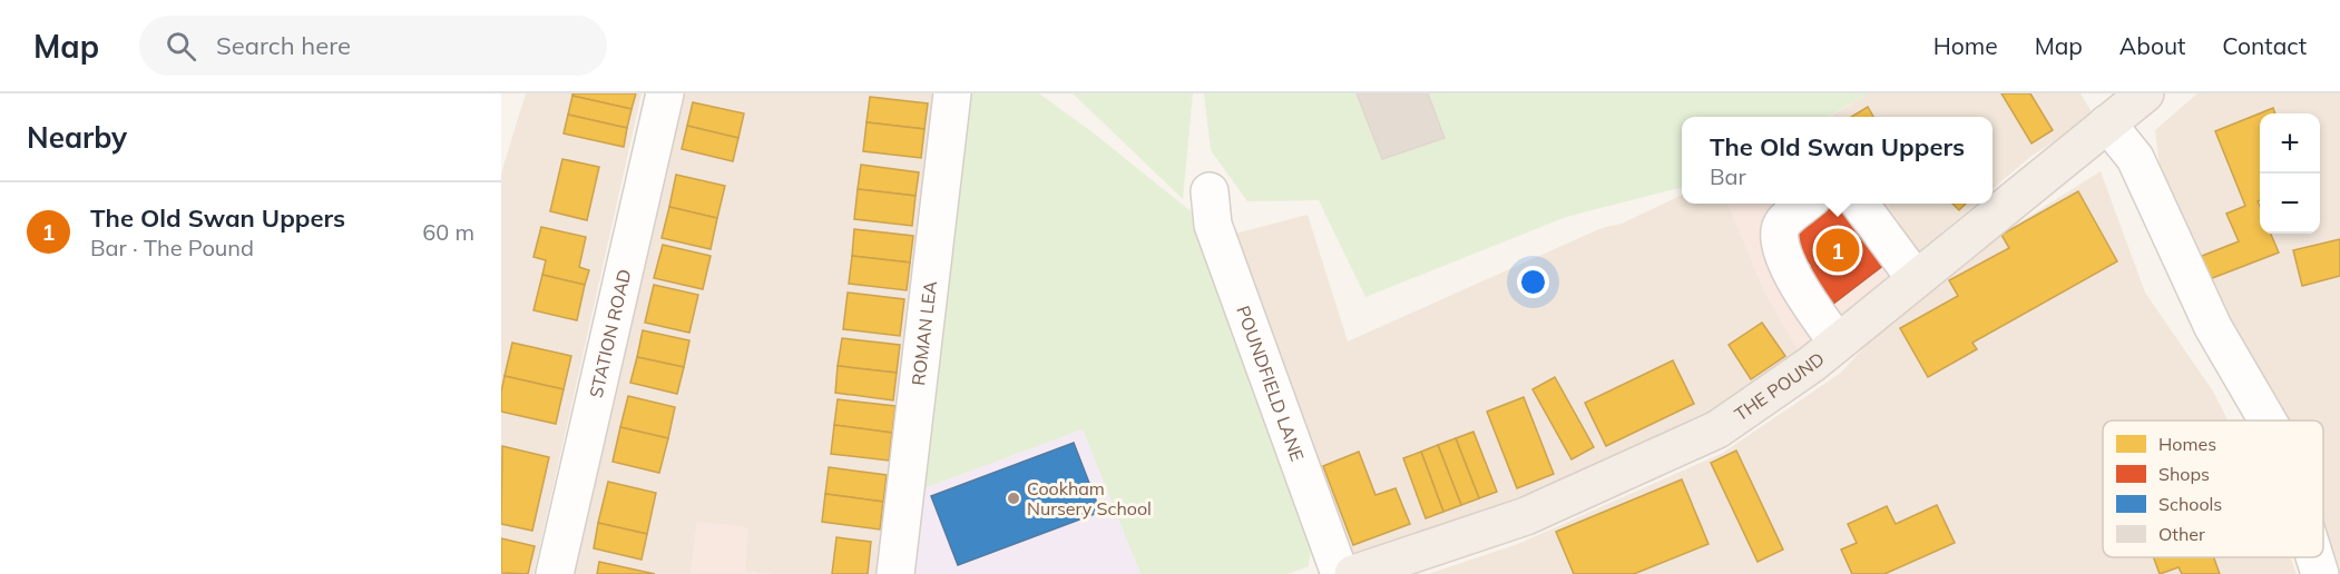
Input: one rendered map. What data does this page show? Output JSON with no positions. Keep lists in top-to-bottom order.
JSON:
{
  "streets": {
    "main road": ["THE POUND"],
    "street": ["STATION ROAD", "ROMAN LEA", "POUNDFIELD LANE"]
  },
  "places": ["Cookham Nursery School"],
  "legend": [
    "Homes",
    "Shops",
    "Schools",
    "Other"
  ],
  "page": {
    "header": "Map",
    "search": "Search here",
    "nav": [
      "Home",
      "Map",
      "About",
      "Contact"
    ],
    "heading": "Nearby",
    "map_buttons": ["+", "−"],
    "popup": ["The Old Swan Uppers", "Bar"],
    "list": [
      {
        "mark": "1",
        "name": "The Old Swan Uppers",
        "note": "Bar · The Pound",
        "value": "60 m"
      }
    ],
    "pins": "1"
  }
}
